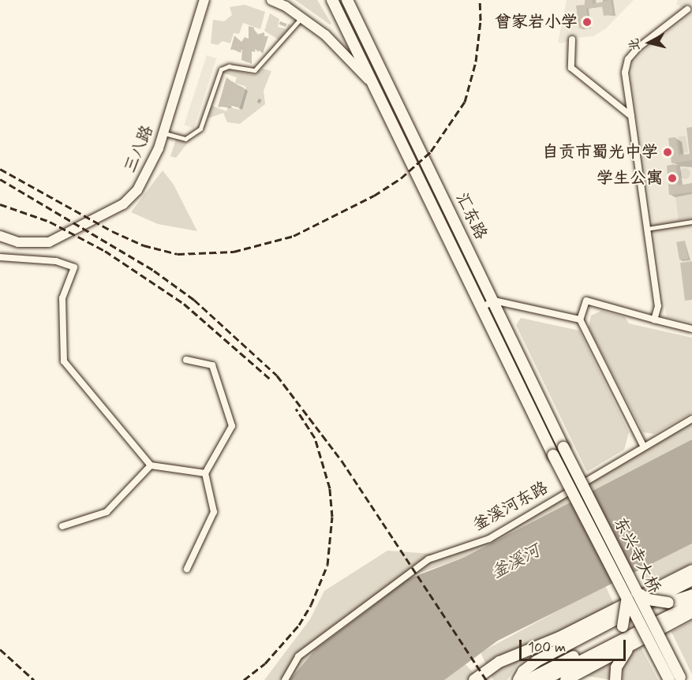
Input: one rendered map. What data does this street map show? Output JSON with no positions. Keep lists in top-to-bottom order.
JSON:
{
  "streets": {
    "main road": ["三八路", "汇东路", "东兴寺大桥"],
    "street": ["釜溪河东路"]
  },
  "crossings": [
    ["汇东路", "东兴寺大桥"]
  ],
  "water": ["釜溪河"],
  "places": ["曾家岩小学", "自贡市蜀光中学", "学生公寓"],
  "scale_bar": "100 m",
  "north": "left"
}
